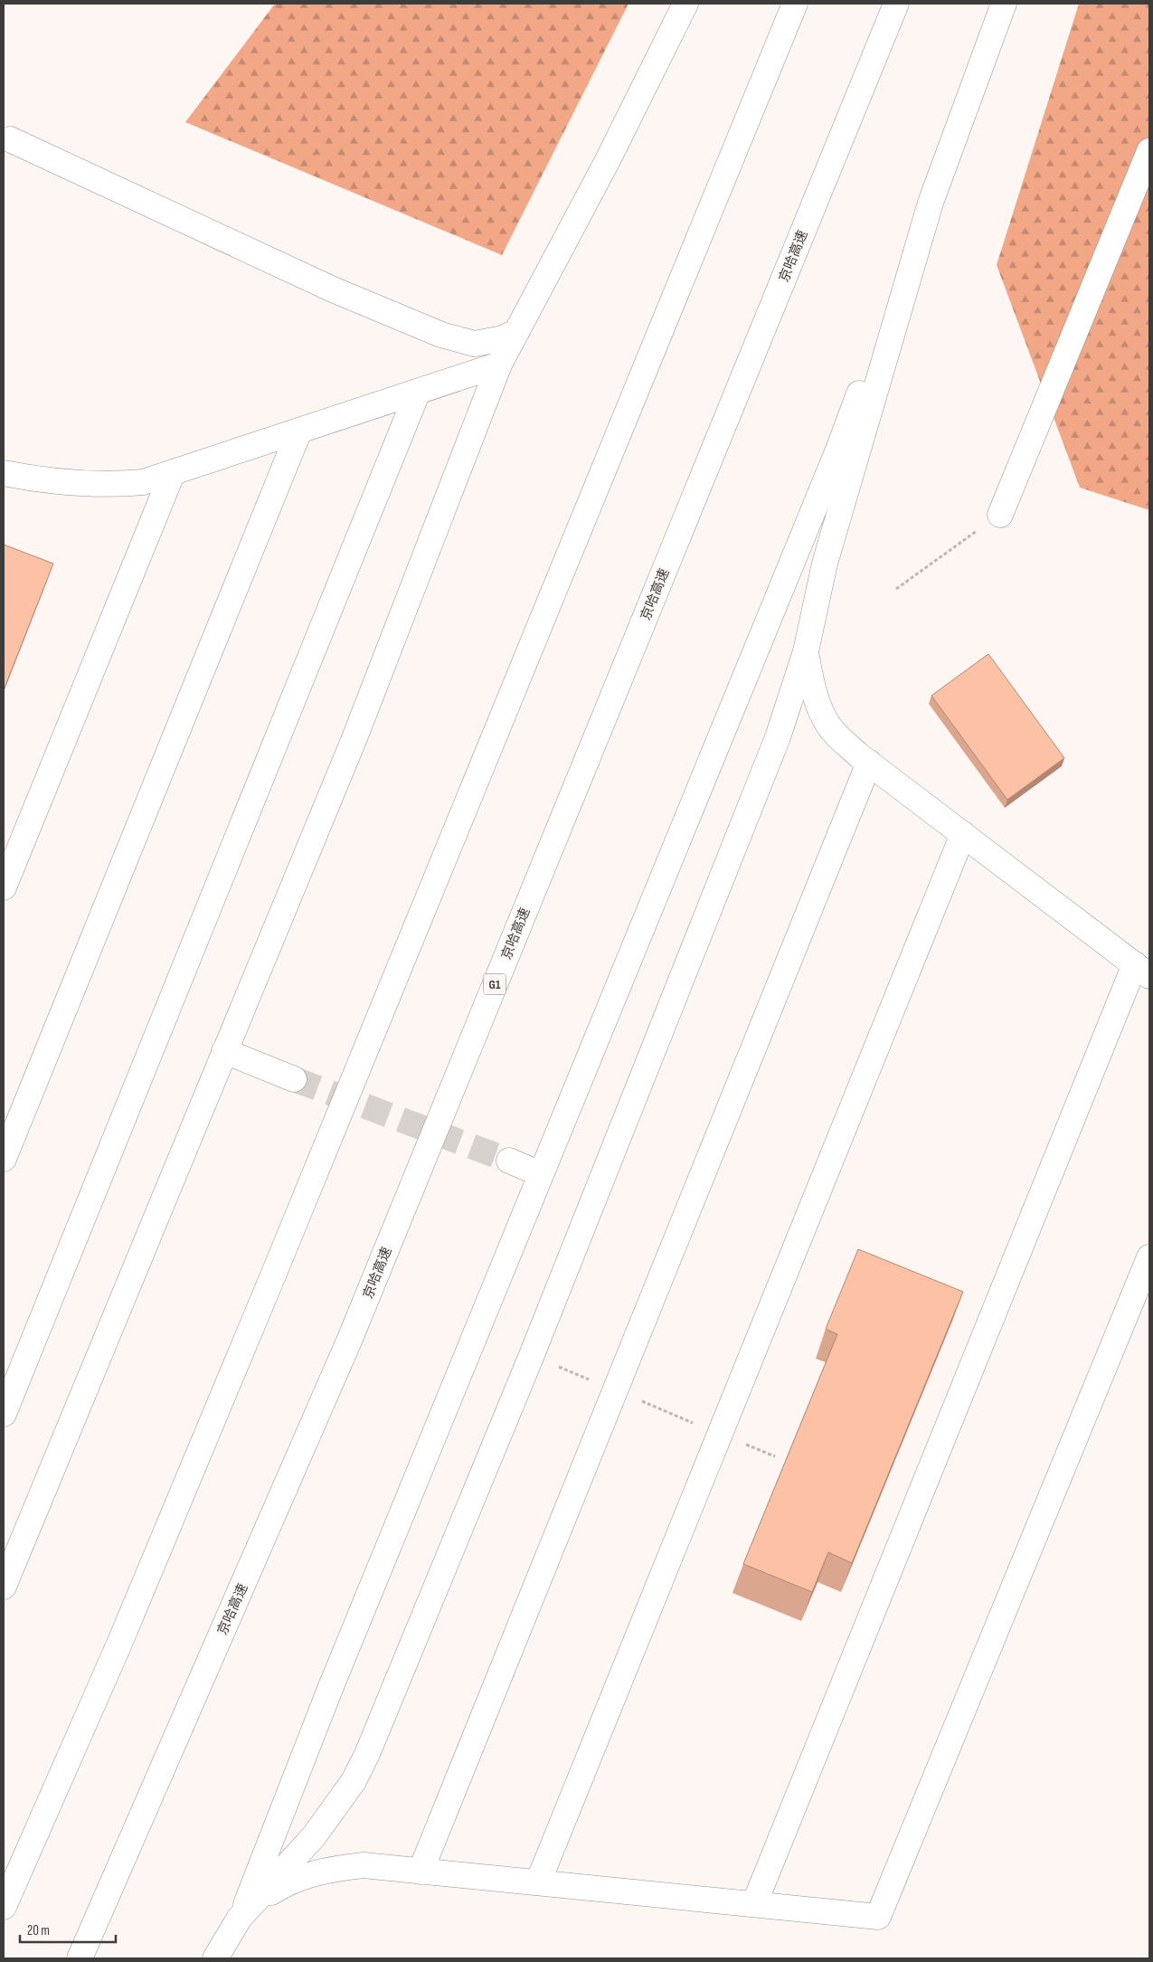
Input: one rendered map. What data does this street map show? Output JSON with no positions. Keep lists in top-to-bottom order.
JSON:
{
  "streets": {
    "main road": ["京哈高速", "G1"]
  },
  "scale_bar": "20 m"
}
